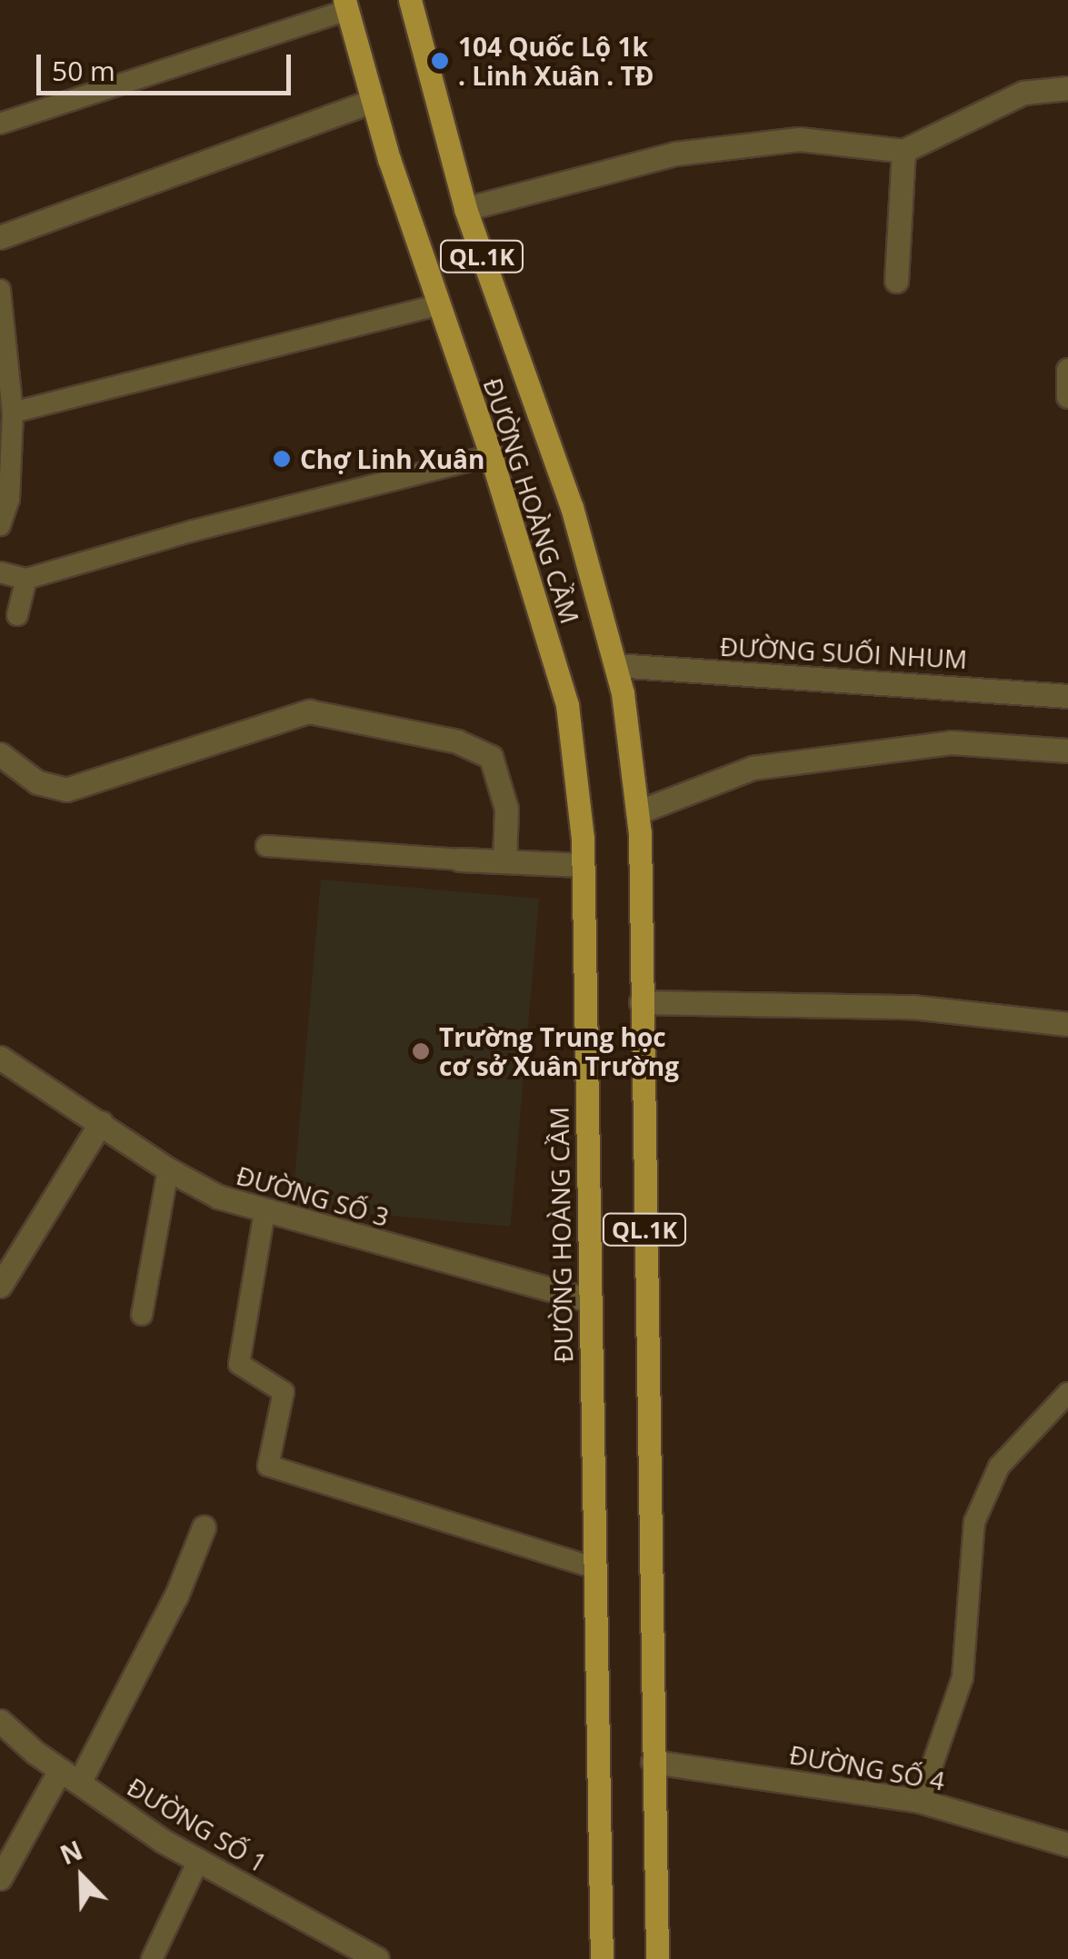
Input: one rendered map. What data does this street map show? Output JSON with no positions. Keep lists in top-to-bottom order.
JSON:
{
  "streets": {
    "main road": ["QL.1K", "ĐƯỜNG HOÀNG CẦM"],
    "street": [
      "ĐƯỜNG SUỐI NHUM",
      "ĐƯỜNG SỐ 3",
      "ĐƯỜNG SỐ 4",
      "ĐƯỜNG SỐ 1"
    ]
  },
  "crossings": [
    ["ĐƯỜNG HOÀNG CẦM", "ĐƯỜNG SUỐI NHUM"],
    ["ĐƯỜNG HOÀNG CẦM", "ĐƯỜNG SỐ 3"],
    ["ĐƯỜNG HOÀNG CẦM", "ĐƯỜNG SỐ 4"]
  ],
  "places": ["104 Quốc Lộ 1k . Linh Xuân . TĐ", "Chợ Linh Xuân", "Trường Trung học cơ sở Xuân Trường"],
  "scale_bar": "50 m",
  "north": "top left"
}
